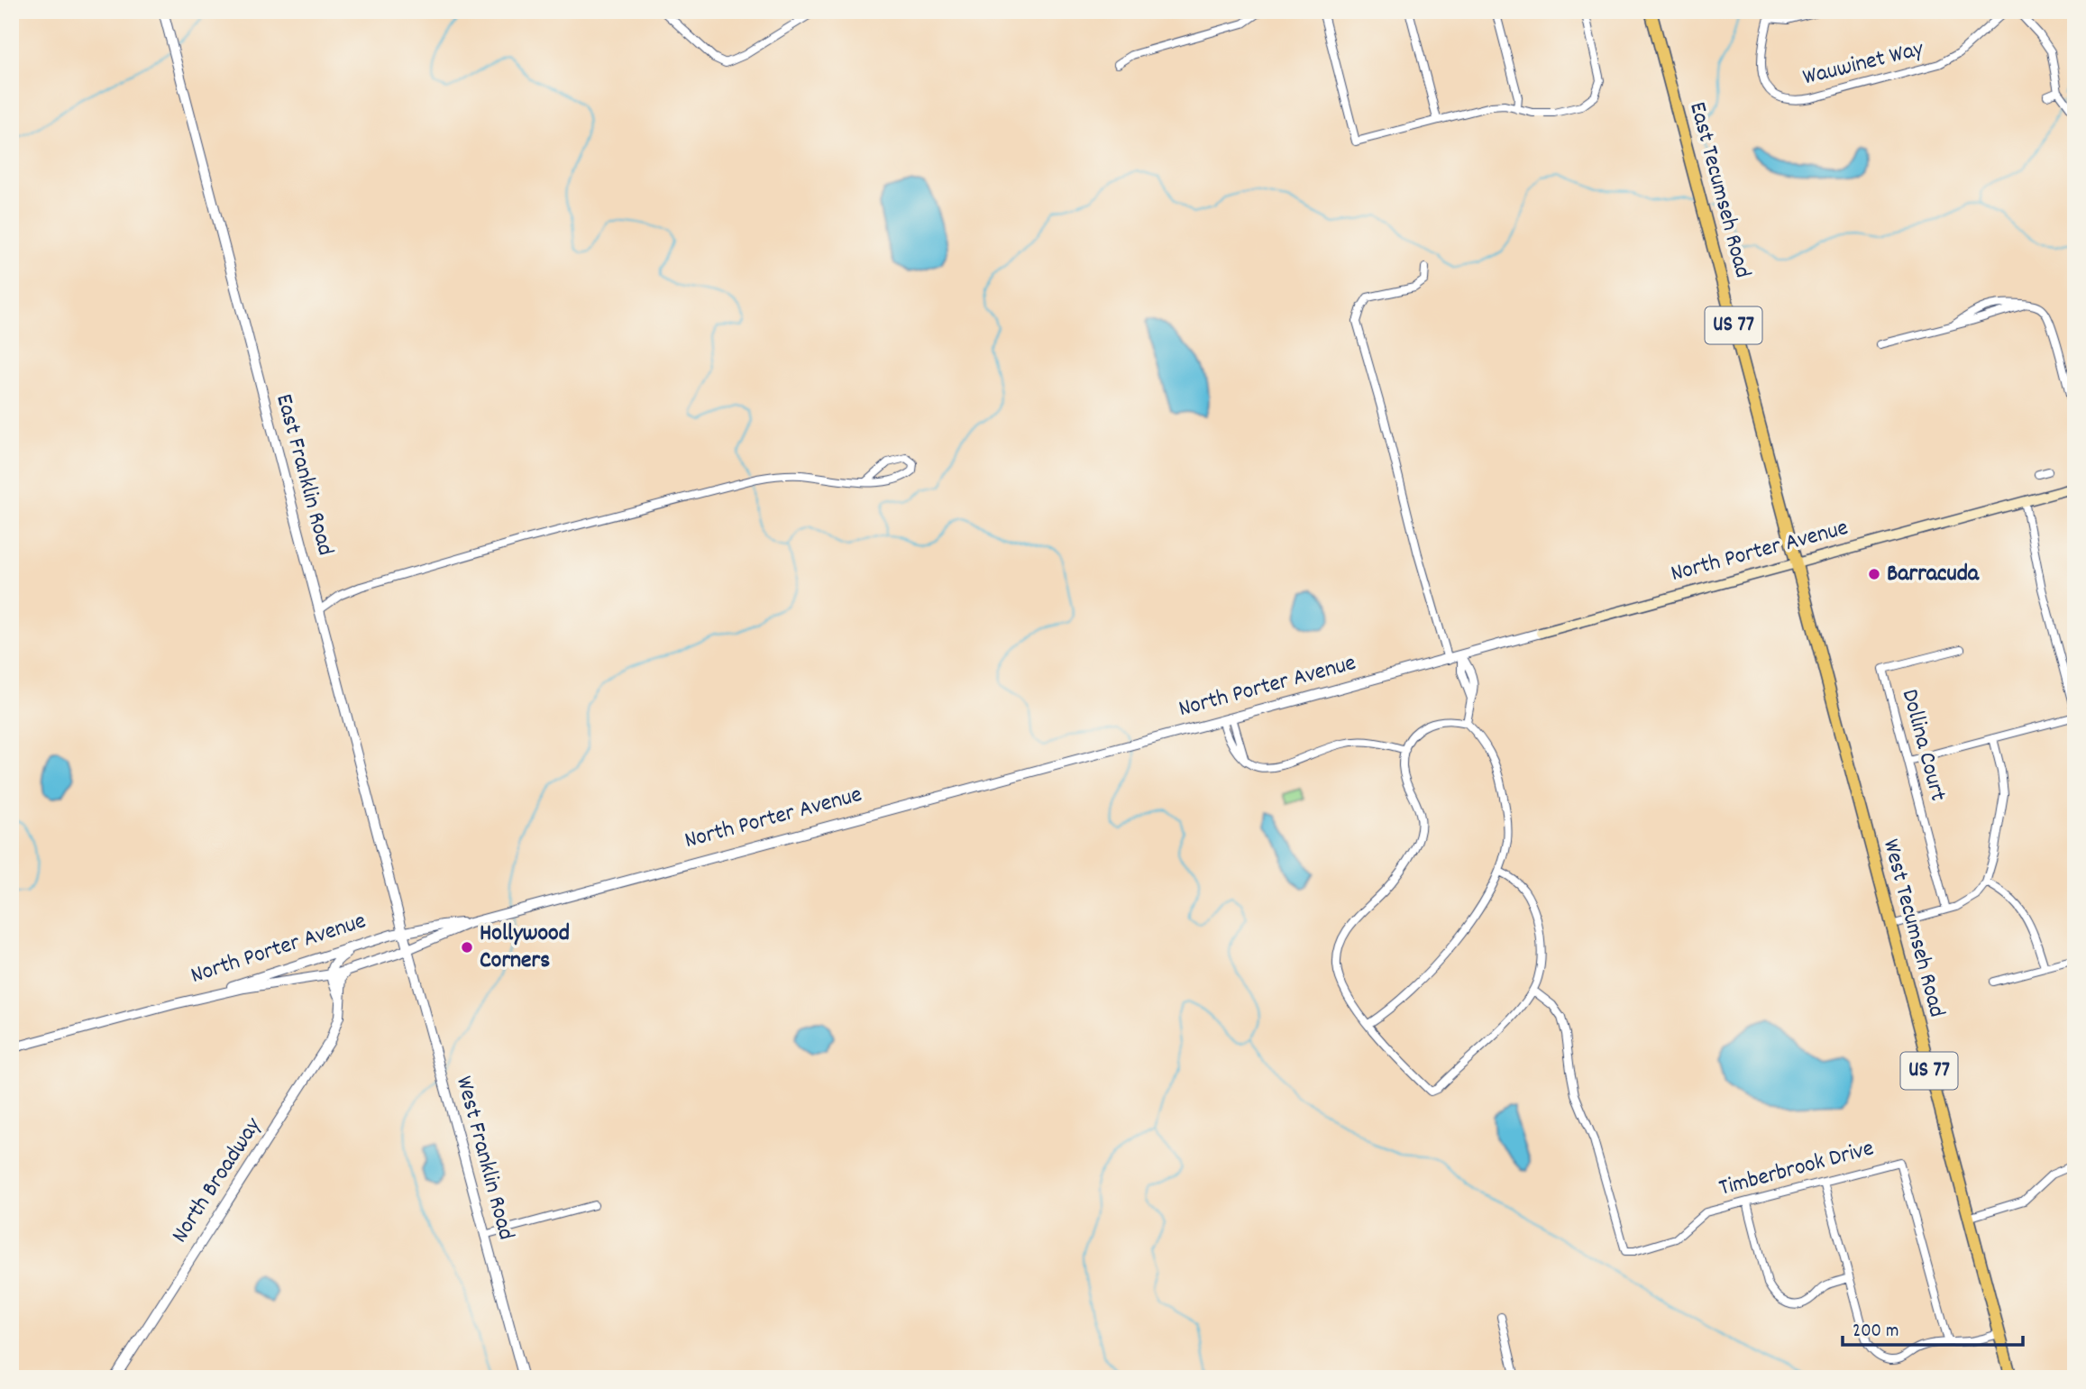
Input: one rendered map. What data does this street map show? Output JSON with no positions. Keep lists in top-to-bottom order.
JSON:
{
  "streets": {
    "main road": [
      "East Tecumseh Road",
      "US 77",
      "North Porter Avenue",
      "West Tecumseh Road"
    ],
    "street": [
      "Wauwinet Way",
      "East Franklin Road",
      "Dollina Court",
      "West Franklin Road",
      "Timberbrook Drive",
      "North Broadway"
    ]
  },
  "crossings": [
    ["East Tecumseh Road", "North Porter Avenue"],
    ["East Tecumseh Road", "West Tecumseh Road"],
    ["East Franklin Road", "North Porter Avenue"],
    ["East Franklin Road", "West Franklin Road"],
    ["North Porter Avenue", "West Tecumseh Road"],
    ["North Porter Avenue", "West Franklin Road"],
    ["North Porter Avenue", "North Broadway"]
  ],
  "places": ["Barracuda", "Hollywood Corners"],
  "scale_bar": "200 m"
}
